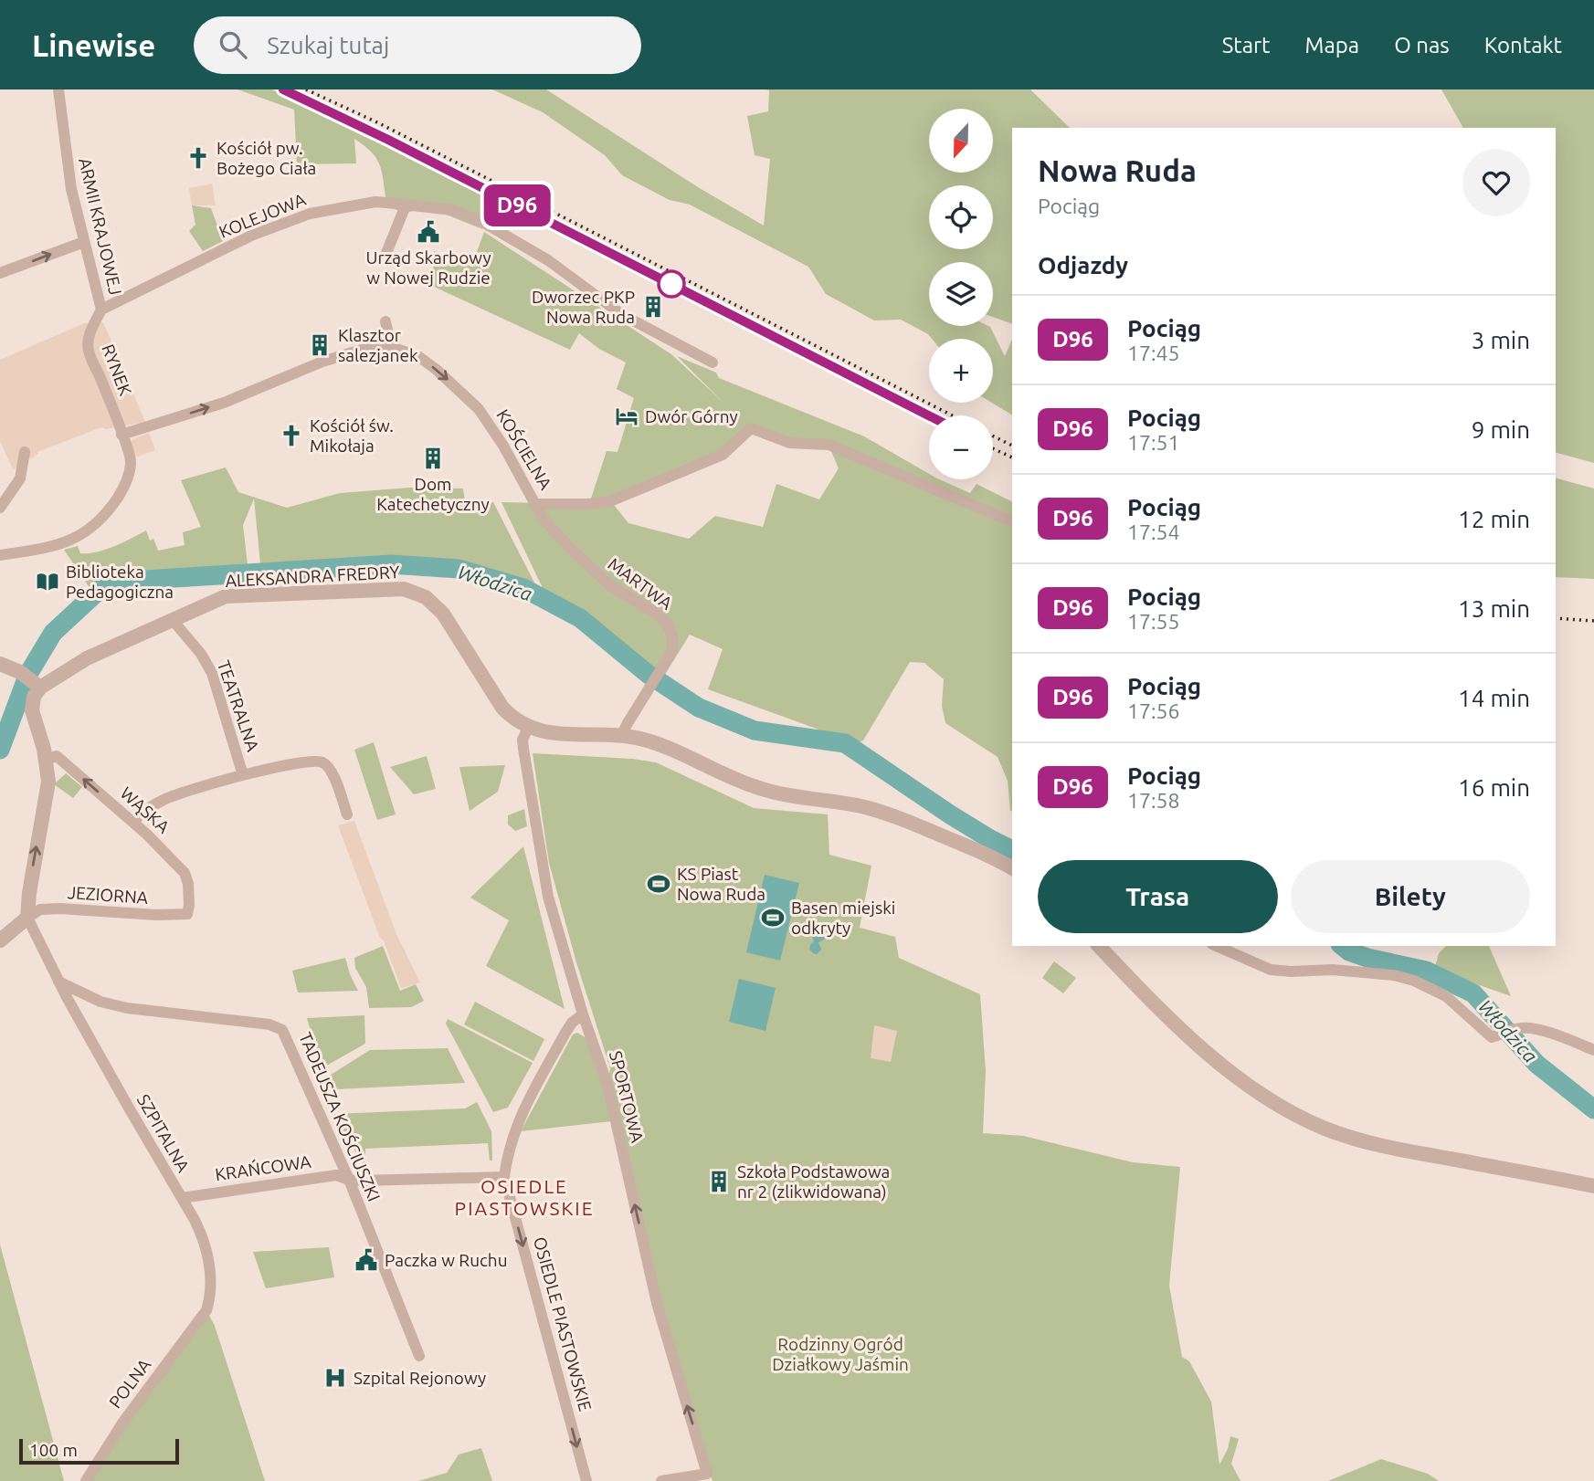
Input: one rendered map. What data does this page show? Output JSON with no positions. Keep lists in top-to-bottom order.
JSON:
{
  "streets": {
    "street": [
      "KOLEJOWA",
      "ARMII KRAJOWEJ",
      "RYNEK",
      "KOŚCIELNA",
      "ALEKSANDRA FREDRY",
      "MARTWA",
      "TEATRALNA",
      "WĄSKA",
      "JEZIORNA",
      "SPORTOWA",
      "TADEUSZA KOŚCIUSZKI",
      "SZPITALNA",
      "KRAŃCOWA",
      "OSIEDLE PIASTOWSKIE",
      "POLNA"
    ]
  },
  "crossings": [
    ["KOLEJOWA", "ARMII KRAJOWEJ"],
    ["ARMII KRAJOWEJ", "RYNEK"],
    ["KOŚCIELNA", "MARTWA"],
    ["ALEKSANDRA FREDRY", "MARTWA"],
    ["ALEKSANDRA FREDRY", "TEATRALNA"],
    ["ALEKSANDRA FREDRY", "SPORTOWA"],
    ["TEATRALNA", "WĄSKA"],
    ["WĄSKA", "JEZIORNA"],
    ["SPORTOWA", "OSIEDLE PIASTOWSKIE"],
    ["TADEUSZA KOŚCIUSZKI", "SZPITALNA"],
    ["TADEUSZA KOŚCIUSZKI", "KRAŃCOWA"],
    ["SZPITALNA", "KRAŃCOWA"],
    ["SZPITALNA", "POLNA"]
  ],
  "one_way": ["WĄSKA", "SPORTOWA", "OSIEDLE PIASTOWSKIE"],
  "districts": ["OSIEDLE PIASTOWSKIE"],
  "water": ["Włodzica"],
  "parks": ["Rodzinny Ogród Działkowy Jaśmin"],
  "places": {
    "church": ["Kościół pw. Bożego Ciała", "Kościół św. Mikołaja"],
    "public building": ["Urząd Skarbowy w Nowej Rudzie", "Paczka w Ruchu"],
    "building": [
      "Dworzec PKP Nowa Ruda",
      "Klasztor salezjanek",
      "Dom Katechetyczny",
      "Szkoła Podstawowa nr 2 (zlikwidowana)"
    ],
    "hotel": ["Dwór Górny"],
    "library": ["Biblioteka Pedagogiczna"],
    "sports": ["KS Piast Nowa Ruda", "Basen miejski odkryty"],
    "hospital": ["Szpital Rejonowy"]
  },
  "scale_bar": "100 m",
  "north": "bottom",
  "page": {
    "header": "Linewise",
    "search": "Szukaj tutaj",
    "nav": [
      "Start",
      "Mapa",
      "O nas",
      "Kontakt"
    ],
    "on_map": "D96",
    "map_buttons": ["+", "−"],
    "heading": [
      ["Nowa Ruda", "Pociąg"],
      "Odjazdy"
    ],
    "list": [
      {
        "mark": "D96",
        "name": "Pociąg",
        "note": "17:45",
        "value": "3 min"
      },
      {
        "mark": "D96",
        "name": "Pociąg",
        "note": "17:51",
        "value": "9 min"
      },
      {
        "mark": "D96",
        "name": "Pociąg",
        "note": "17:54",
        "value": "12 min"
      },
      {
        "mark": "D96",
        "name": "Pociąg",
        "note": "17:55",
        "value": "13 min"
      },
      {
        "mark": "D96",
        "name": "Pociąg",
        "note": "17:56",
        "value": "14 min"
      },
      {
        "mark": "D96",
        "name": "Pociąg",
        "note": "17:58",
        "value": "16 min"
      }
    ],
    "buttons": ["Trasa", "Bilety"],
    "scale": "100 m"
  }
}
